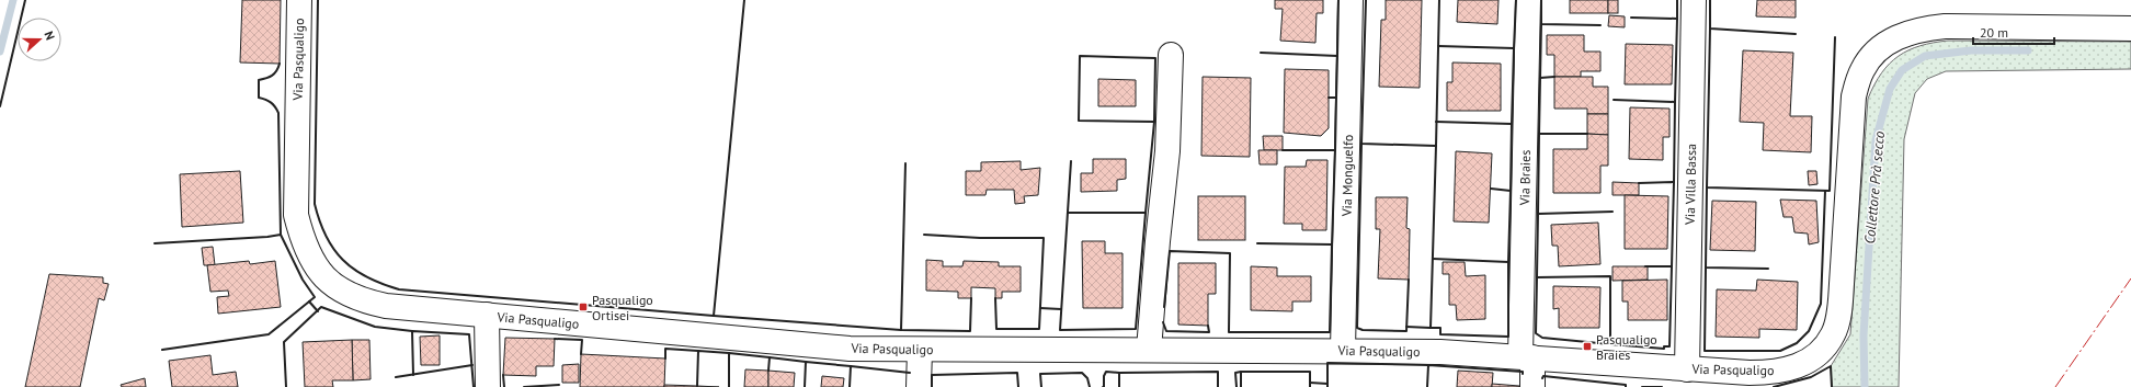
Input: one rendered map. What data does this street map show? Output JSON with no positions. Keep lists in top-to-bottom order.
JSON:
{
  "streets": {
    "street": [
      "Via Pasqualigo",
      "Via Monguelfo",
      "Via Braies",
      "Via Villa Bassa"
    ]
  },
  "crossings": [
    ["Via Pasqualigo", "Via Monguelfo"],
    ["Via Pasqualigo", "Via Braies"],
    ["Via Pasqualigo", "Via Villa Bassa"]
  ],
  "water": ["Collettore Prà secco"],
  "places": {
    "transit": ["Pasqualigo Ortisei", "Pasqualigo Braies"]
  },
  "scale_bar": "20 m",
  "north": "right"
}
